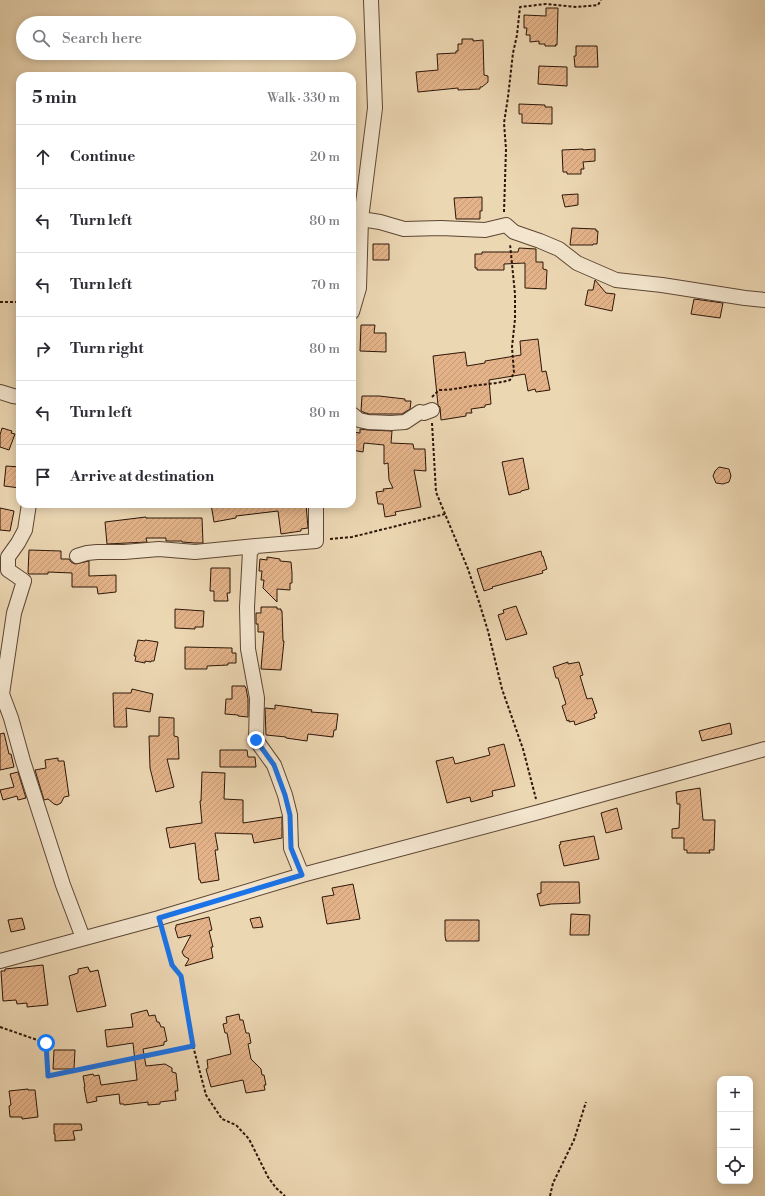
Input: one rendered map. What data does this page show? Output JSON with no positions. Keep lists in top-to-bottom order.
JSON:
{
  "page": {
    "search": "Search here",
    "heading": ["5 min", "Walk · 330 m"],
    "list": [
      ["Continue", "20 m"],
      ["Turn left", "80 m"],
      ["Turn left", "70 m"],
      ["Turn right", "80 m"],
      ["Turn left", "80 m"],
      "Arrive at destination"
    ],
    "map_buttons": ["+", "−"]
  }
}
